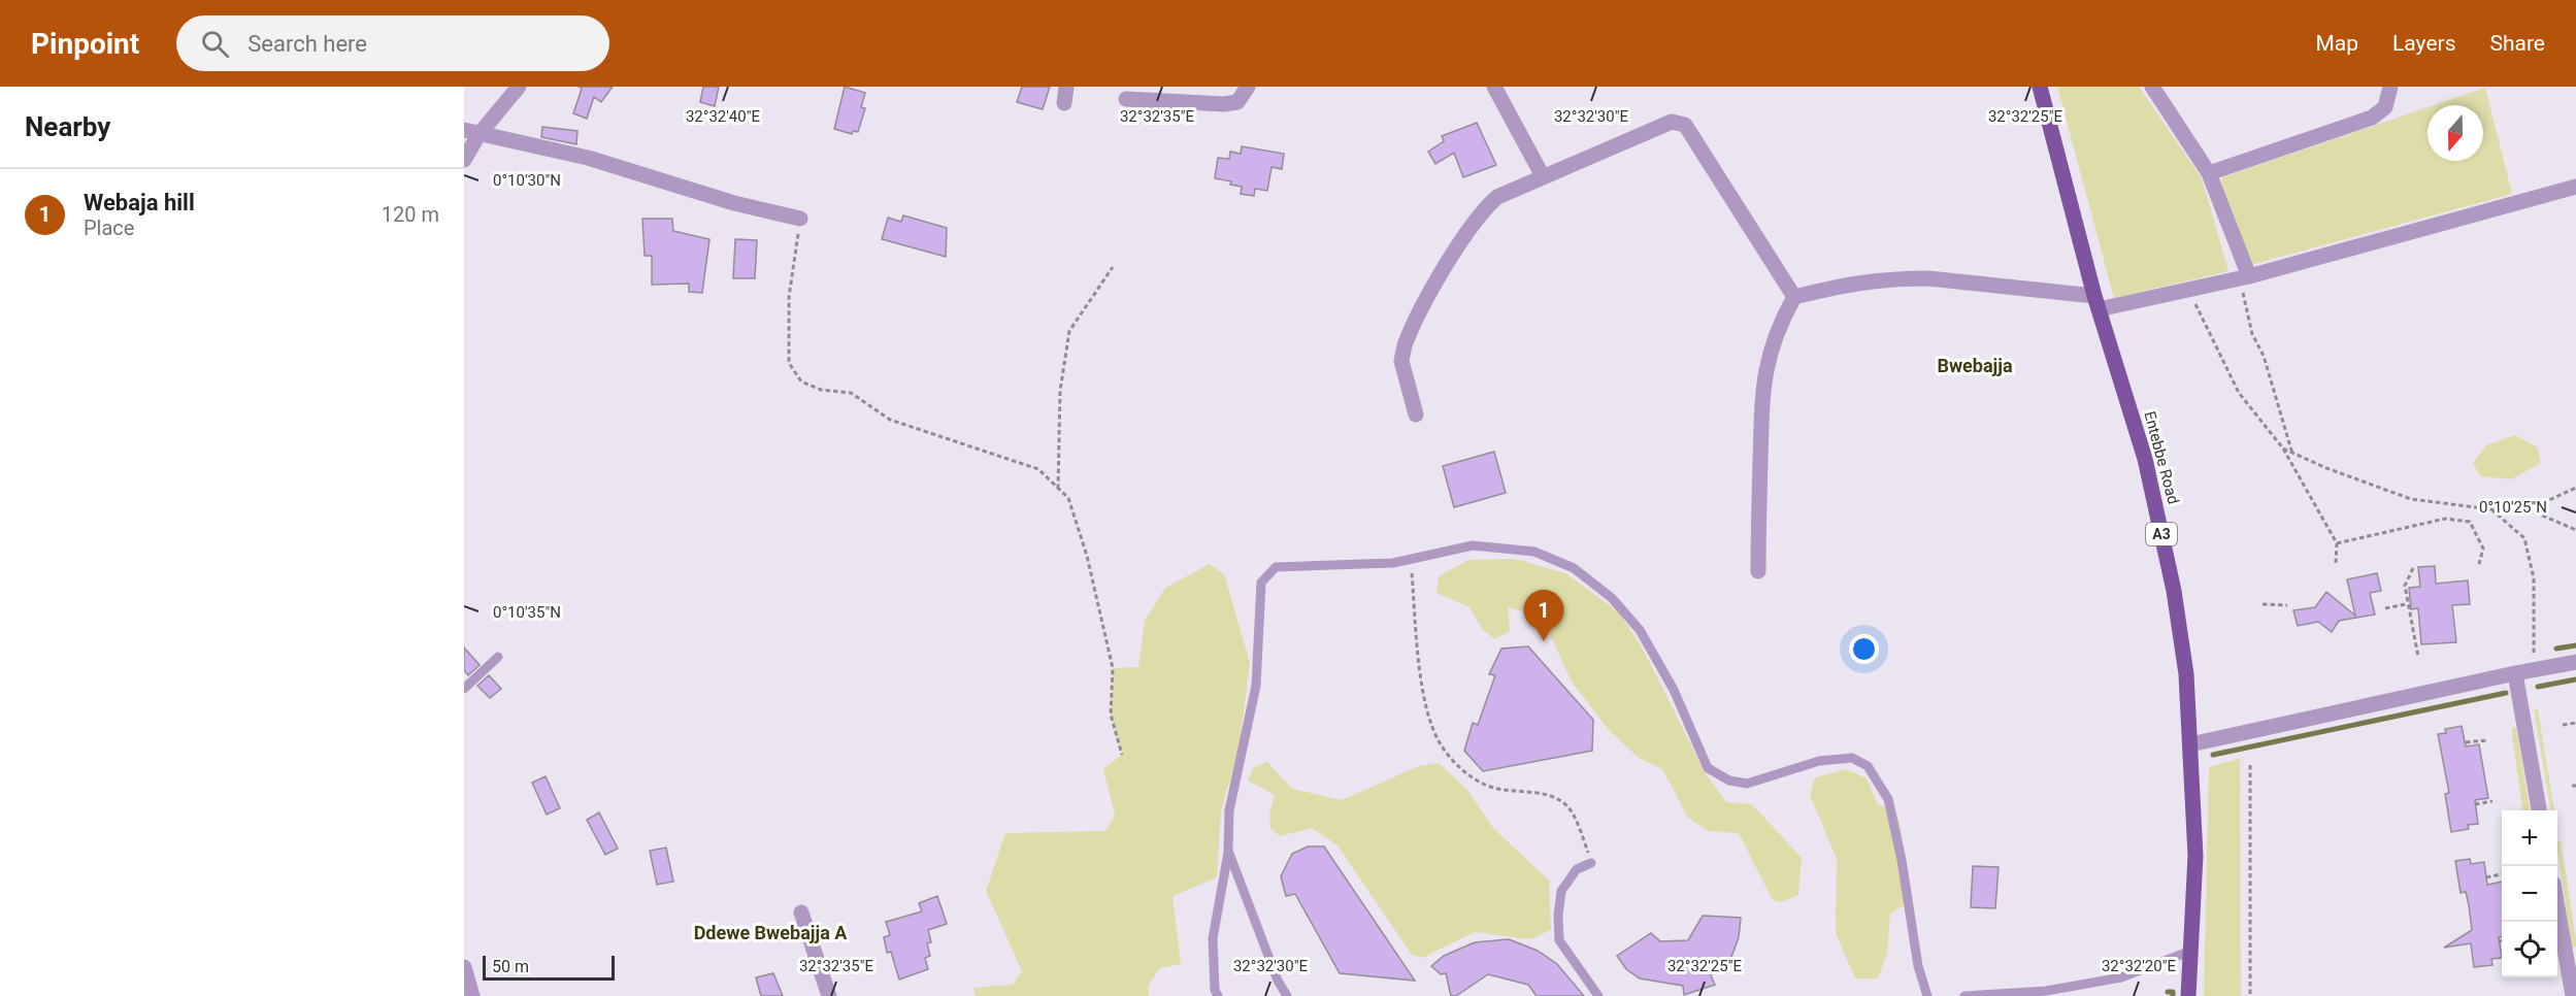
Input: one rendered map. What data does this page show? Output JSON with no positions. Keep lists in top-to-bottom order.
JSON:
{
  "streets": {
    "main road": ["Entebbe Road", "A3"]
  },
  "districts": ["Bwebajja", "Ddewe Bwebajja A"],
  "scale_bar": "50 m",
  "north": "bottom",
  "page": {
    "header": "Pinpoint",
    "search": "Search here",
    "nav": ["Map", "Layers", "Share"],
    "heading": "Nearby",
    "list": [
      {
        "mark": "1",
        "name": "Webaja hill",
        "note": "Place",
        "value": "120 m"
      }
    ],
    "pins": "1",
    "map_buttons": ["+", "−"],
    "scale": "50 m"
  },
  "coordinates": [
    "32°32'40\"E",
    "32°32'35\"E",
    "32°32'30\"E",
    "32°32'25\"E",
    "0°10'30\"N",
    "0°10'25\"N",
    "0°10'35\"N",
    "32°32'20\"E"
  ]
}
